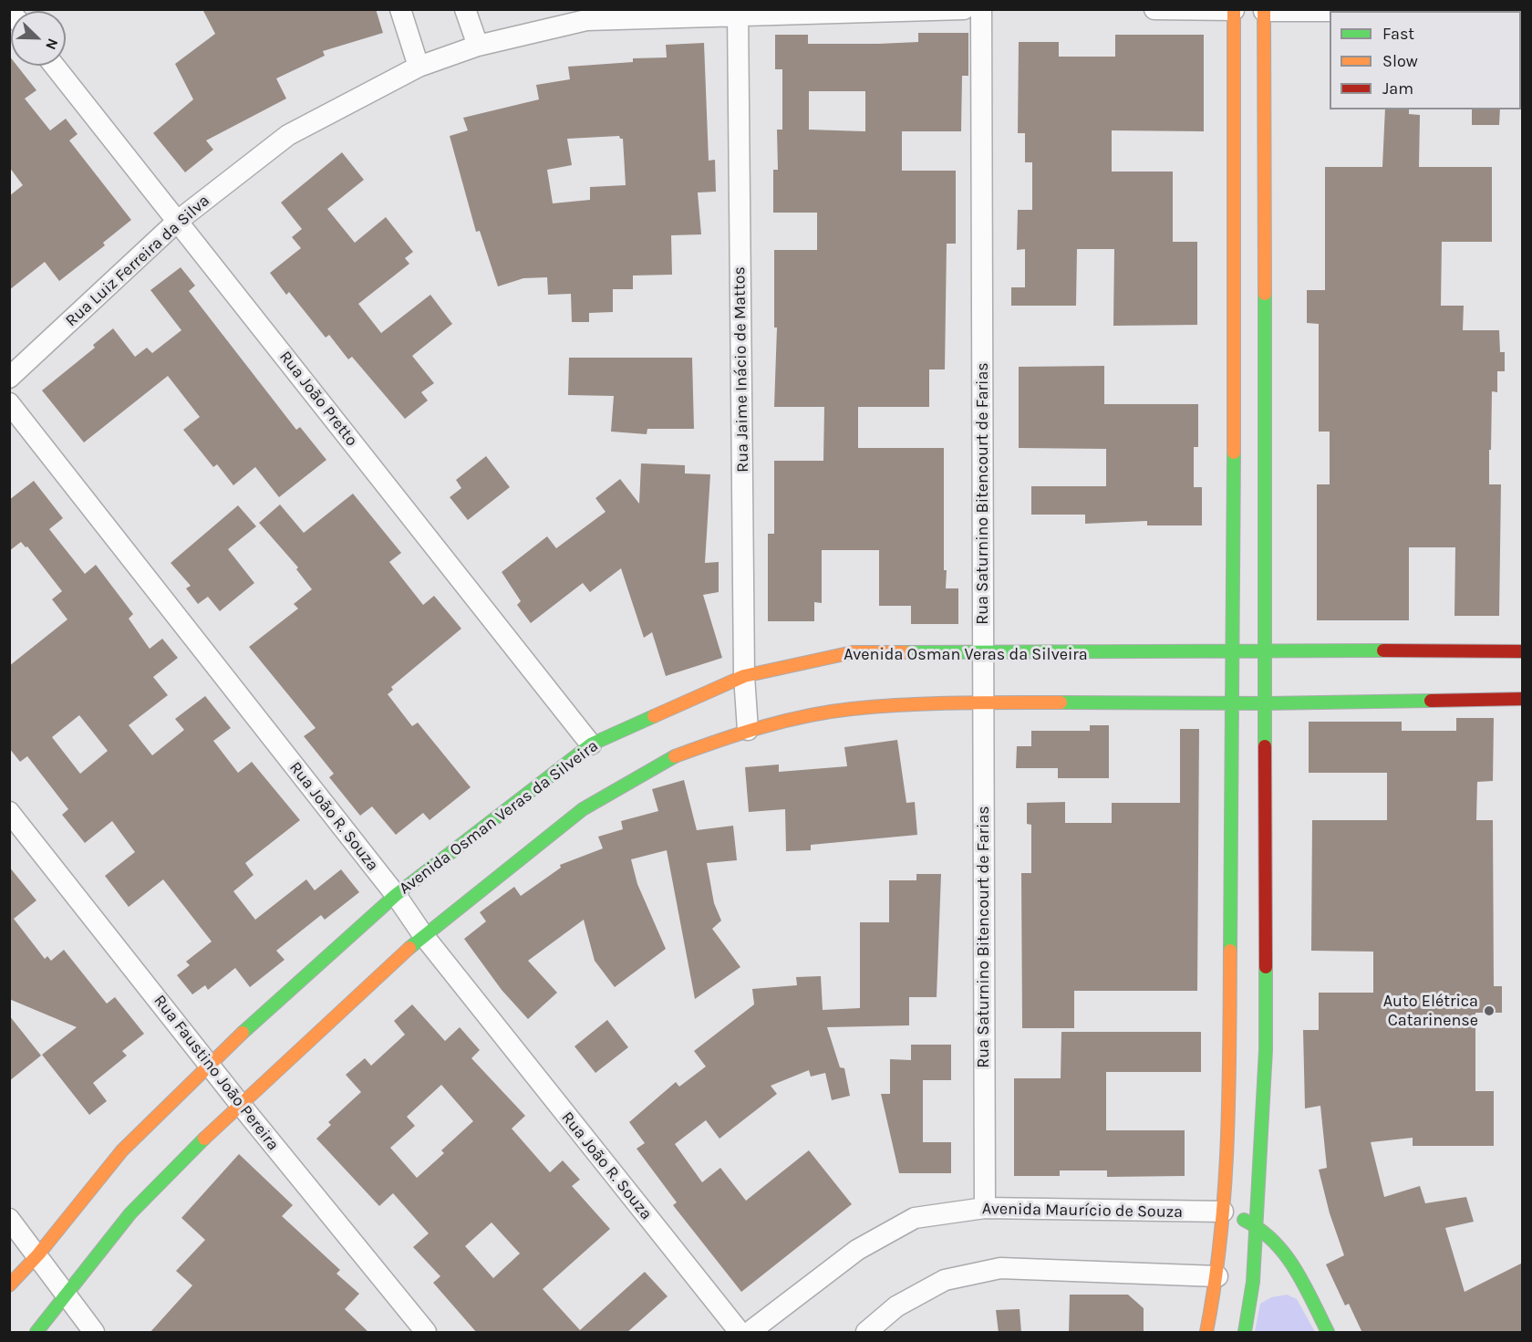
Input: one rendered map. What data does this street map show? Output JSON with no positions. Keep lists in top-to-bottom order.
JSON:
{
  "streets": {
    "main road": ["Avenida Osman Veras da Silveira"],
    "street": [
      "Rua Luiz Ferreira da Silva",
      "Rua Jaime Inácio de Mattos",
      "Rua João Pretto",
      "Rua Saturnino Bitencourt de Farias",
      "Rua João R. Souza",
      "Rua Faustino João Pereira",
      "Avenida Maurício de Souza"
    ]
  },
  "crossings": [
    ["Rua Luiz Ferreira da Silva", "Rua Jaime Inácio de Mattos"],
    ["Rua Luiz Ferreira da Silva", "Rua João Pretto"],
    ["Rua Jaime Inácio de Mattos", "Avenida Osman Veras da Silveira"],
    ["Rua João Pretto", "Avenida Osman Veras da Silveira"],
    ["Rua Saturnino Bitencourt de Farias", "Avenida Osman Veras da Silveira"],
    ["Rua Saturnino Bitencourt de Farias", "Avenida Maurício de Souza"],
    ["Avenida Osman Veras da Silveira", "Rua João R. Souza"],
    ["Avenida Osman Veras da Silveira", "Rua Faustino João Pereira"]
  ],
  "places": ["Auto Elétrica Catarinense"],
  "legend": ["Fast", "Slow", "Jam"],
  "north": "bottom right"
}
